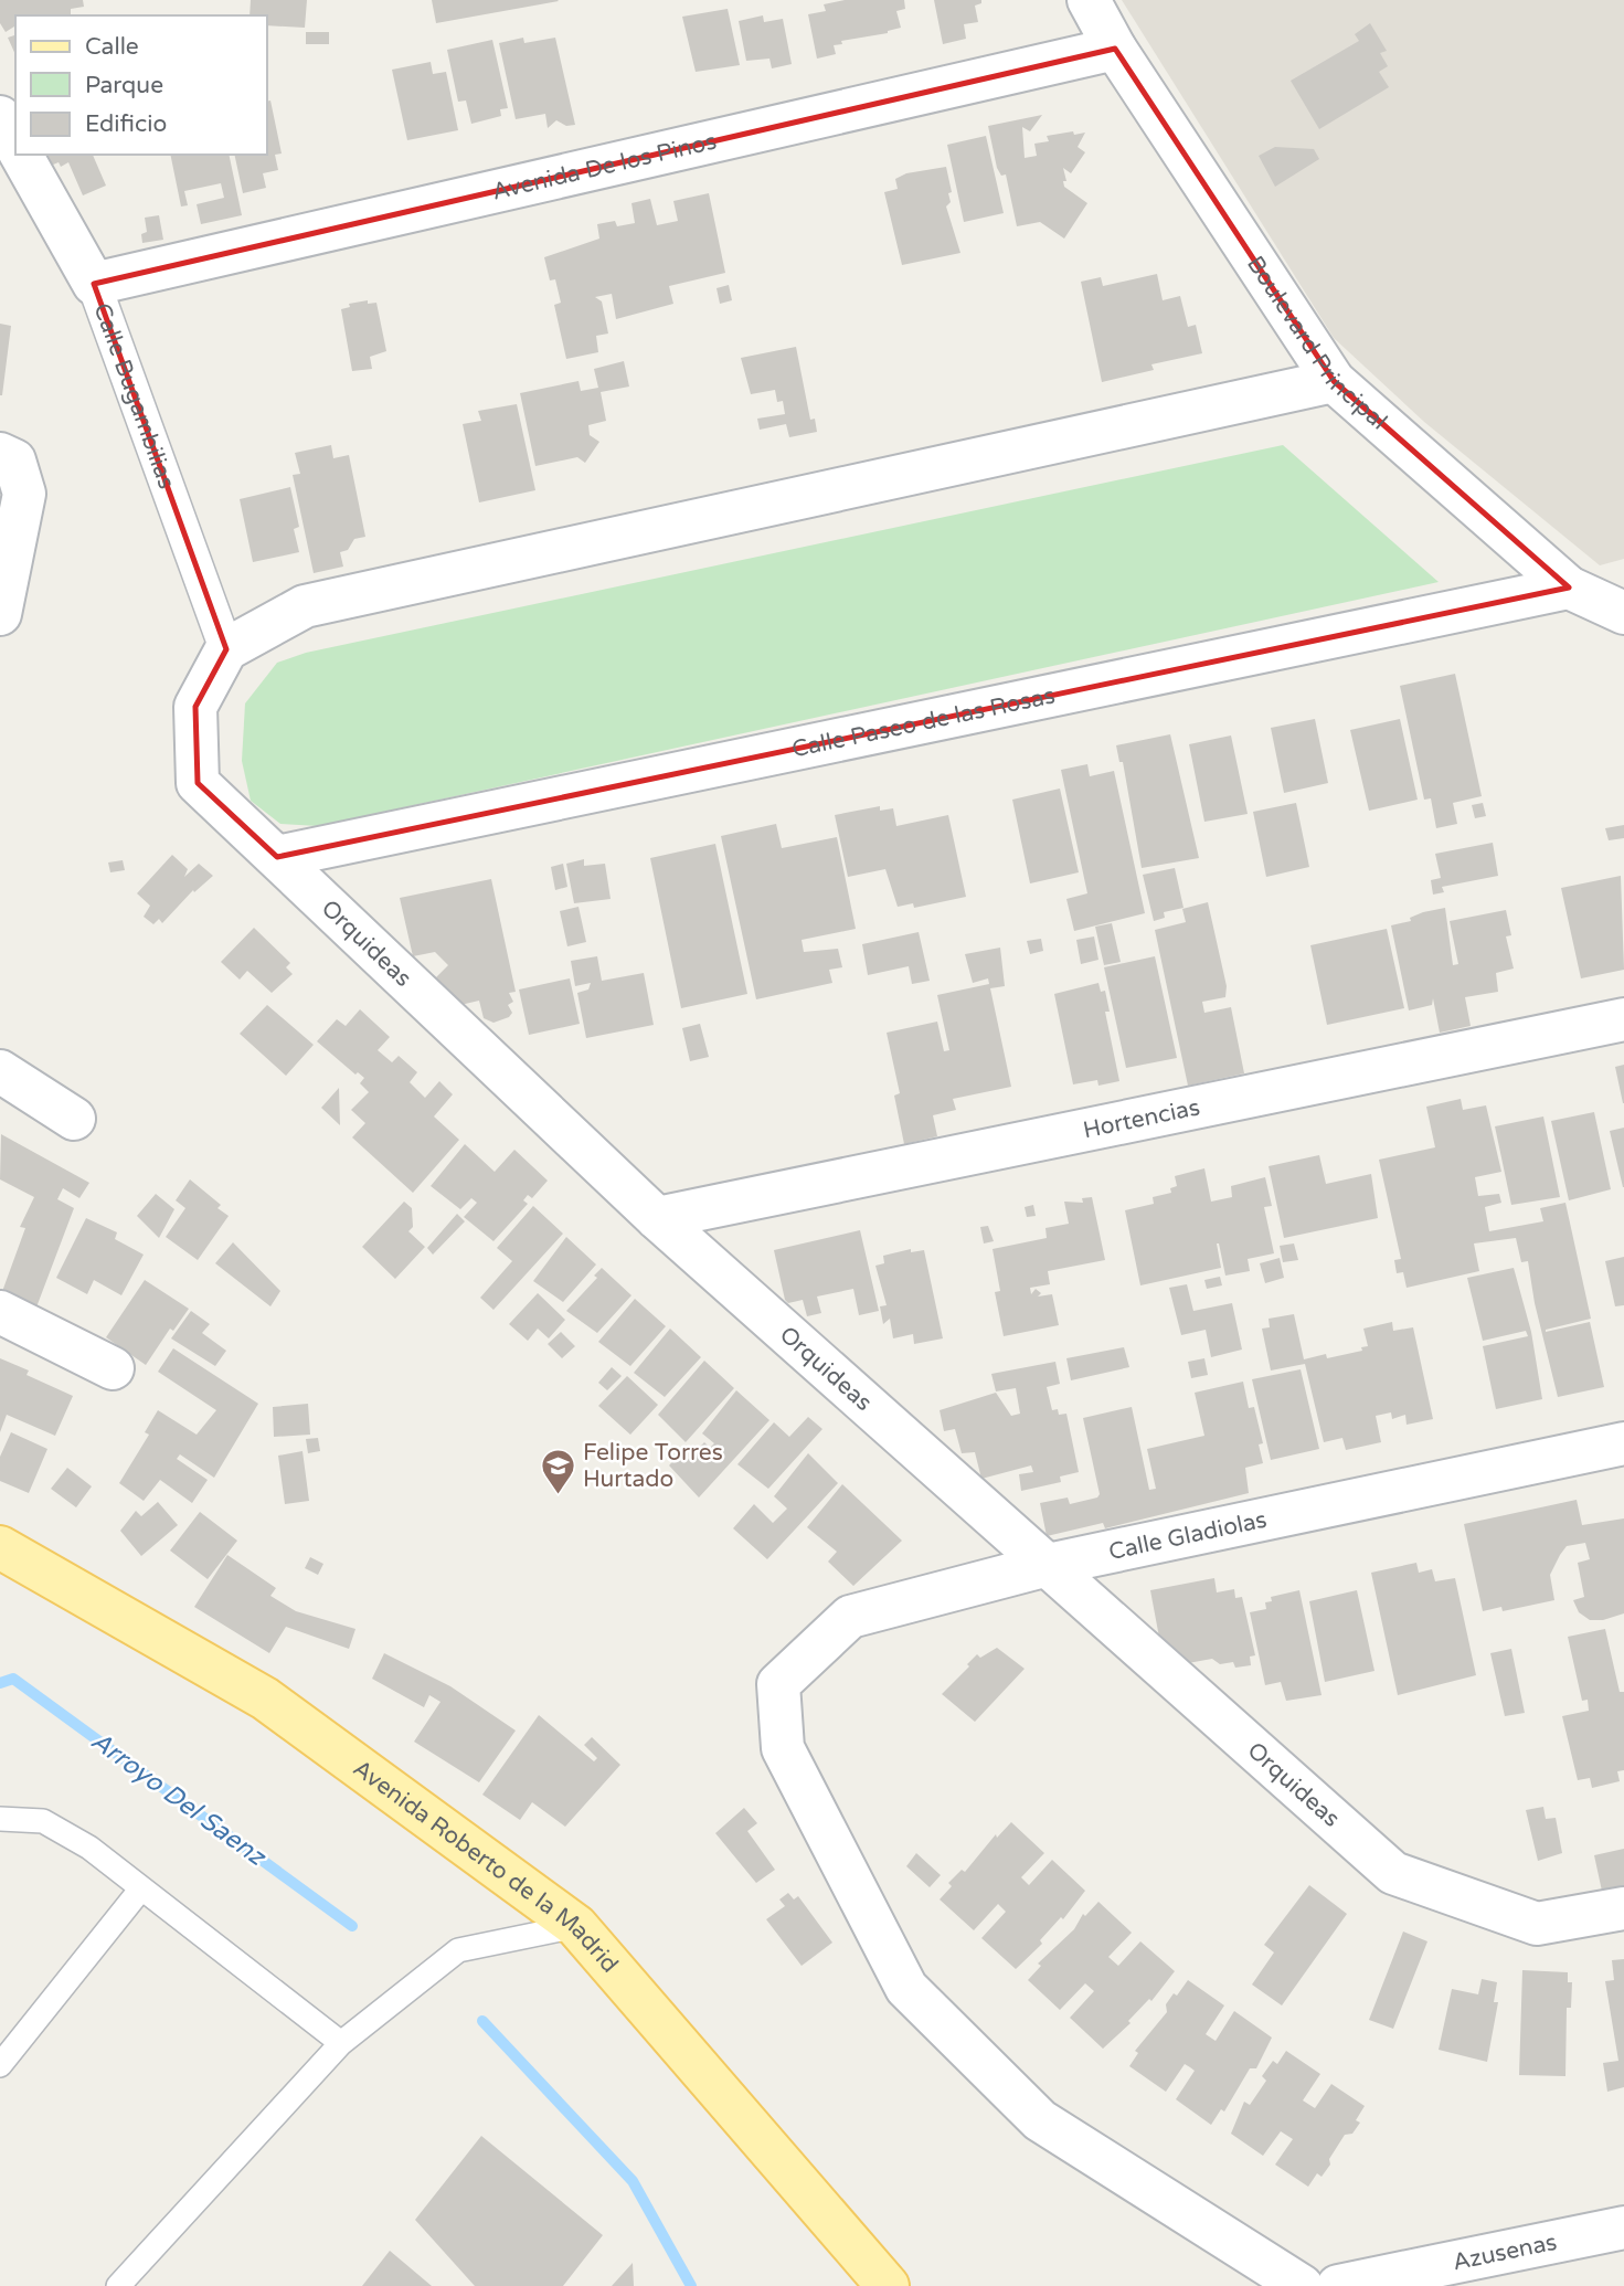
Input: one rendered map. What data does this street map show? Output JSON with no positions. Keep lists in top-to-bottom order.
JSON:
{
  "streets": {
    "main road": ["Avenida Roberto de la Madrid"],
    "street": [
      "Avenida De los Pinos",
      "Boulevard Principal",
      "Calle Bugambilias",
      "Calle Paseo de las Rosas",
      "Orquideas",
      "Hortencias",
      "Calle Gladiolas",
      "Azusenas"
    ]
  },
  "crossings": [
    ["Avenida De los Pinos", "Boulevard Principal"],
    ["Avenida De los Pinos", "Calle Bugambilias"],
    ["Boulevard Principal", "Calle Paseo de las Rosas"],
    ["Calle Bugambilias", "Orquideas"],
    ["Calle Paseo de las Rosas", "Orquideas"],
    ["Orquideas", "Hortencias"],
    ["Orquideas", "Calle Gladiolas"]
  ],
  "water": ["Arroyo Del Saenz"],
  "places": {
    "school or university": ["Felipe Torres Hurtado"]
  },
  "legend": ["Calle", "Parque", "Edificio"]
}
